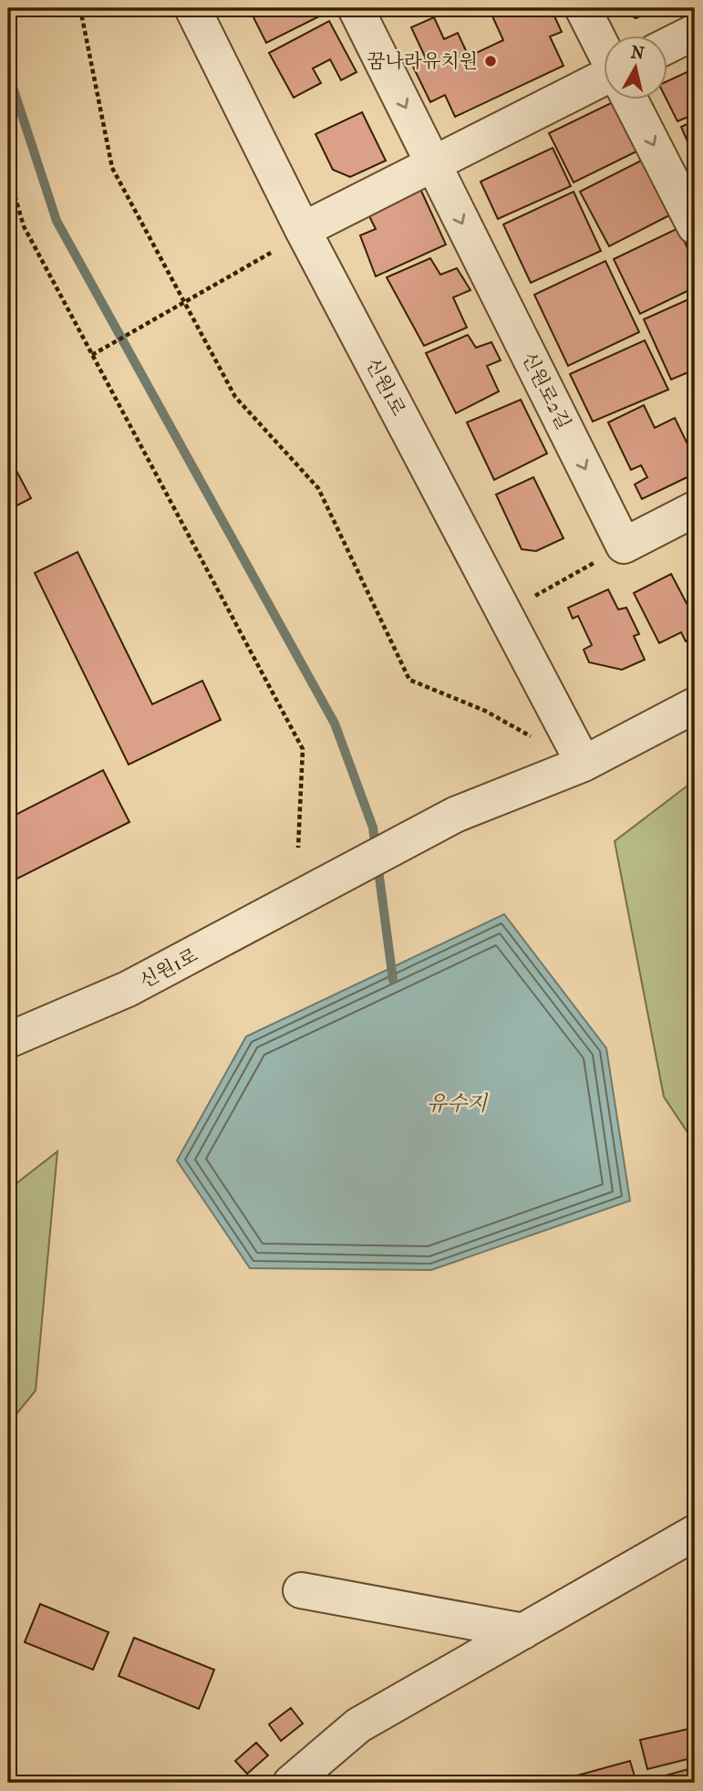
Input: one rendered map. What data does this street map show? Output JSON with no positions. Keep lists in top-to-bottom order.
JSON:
{
  "streets": {
    "street": ["신원1로", "신원로2길"]
  },
  "water": ["유수지"],
  "places": ["꿈나라유치원"],
  "north": "top"
}
